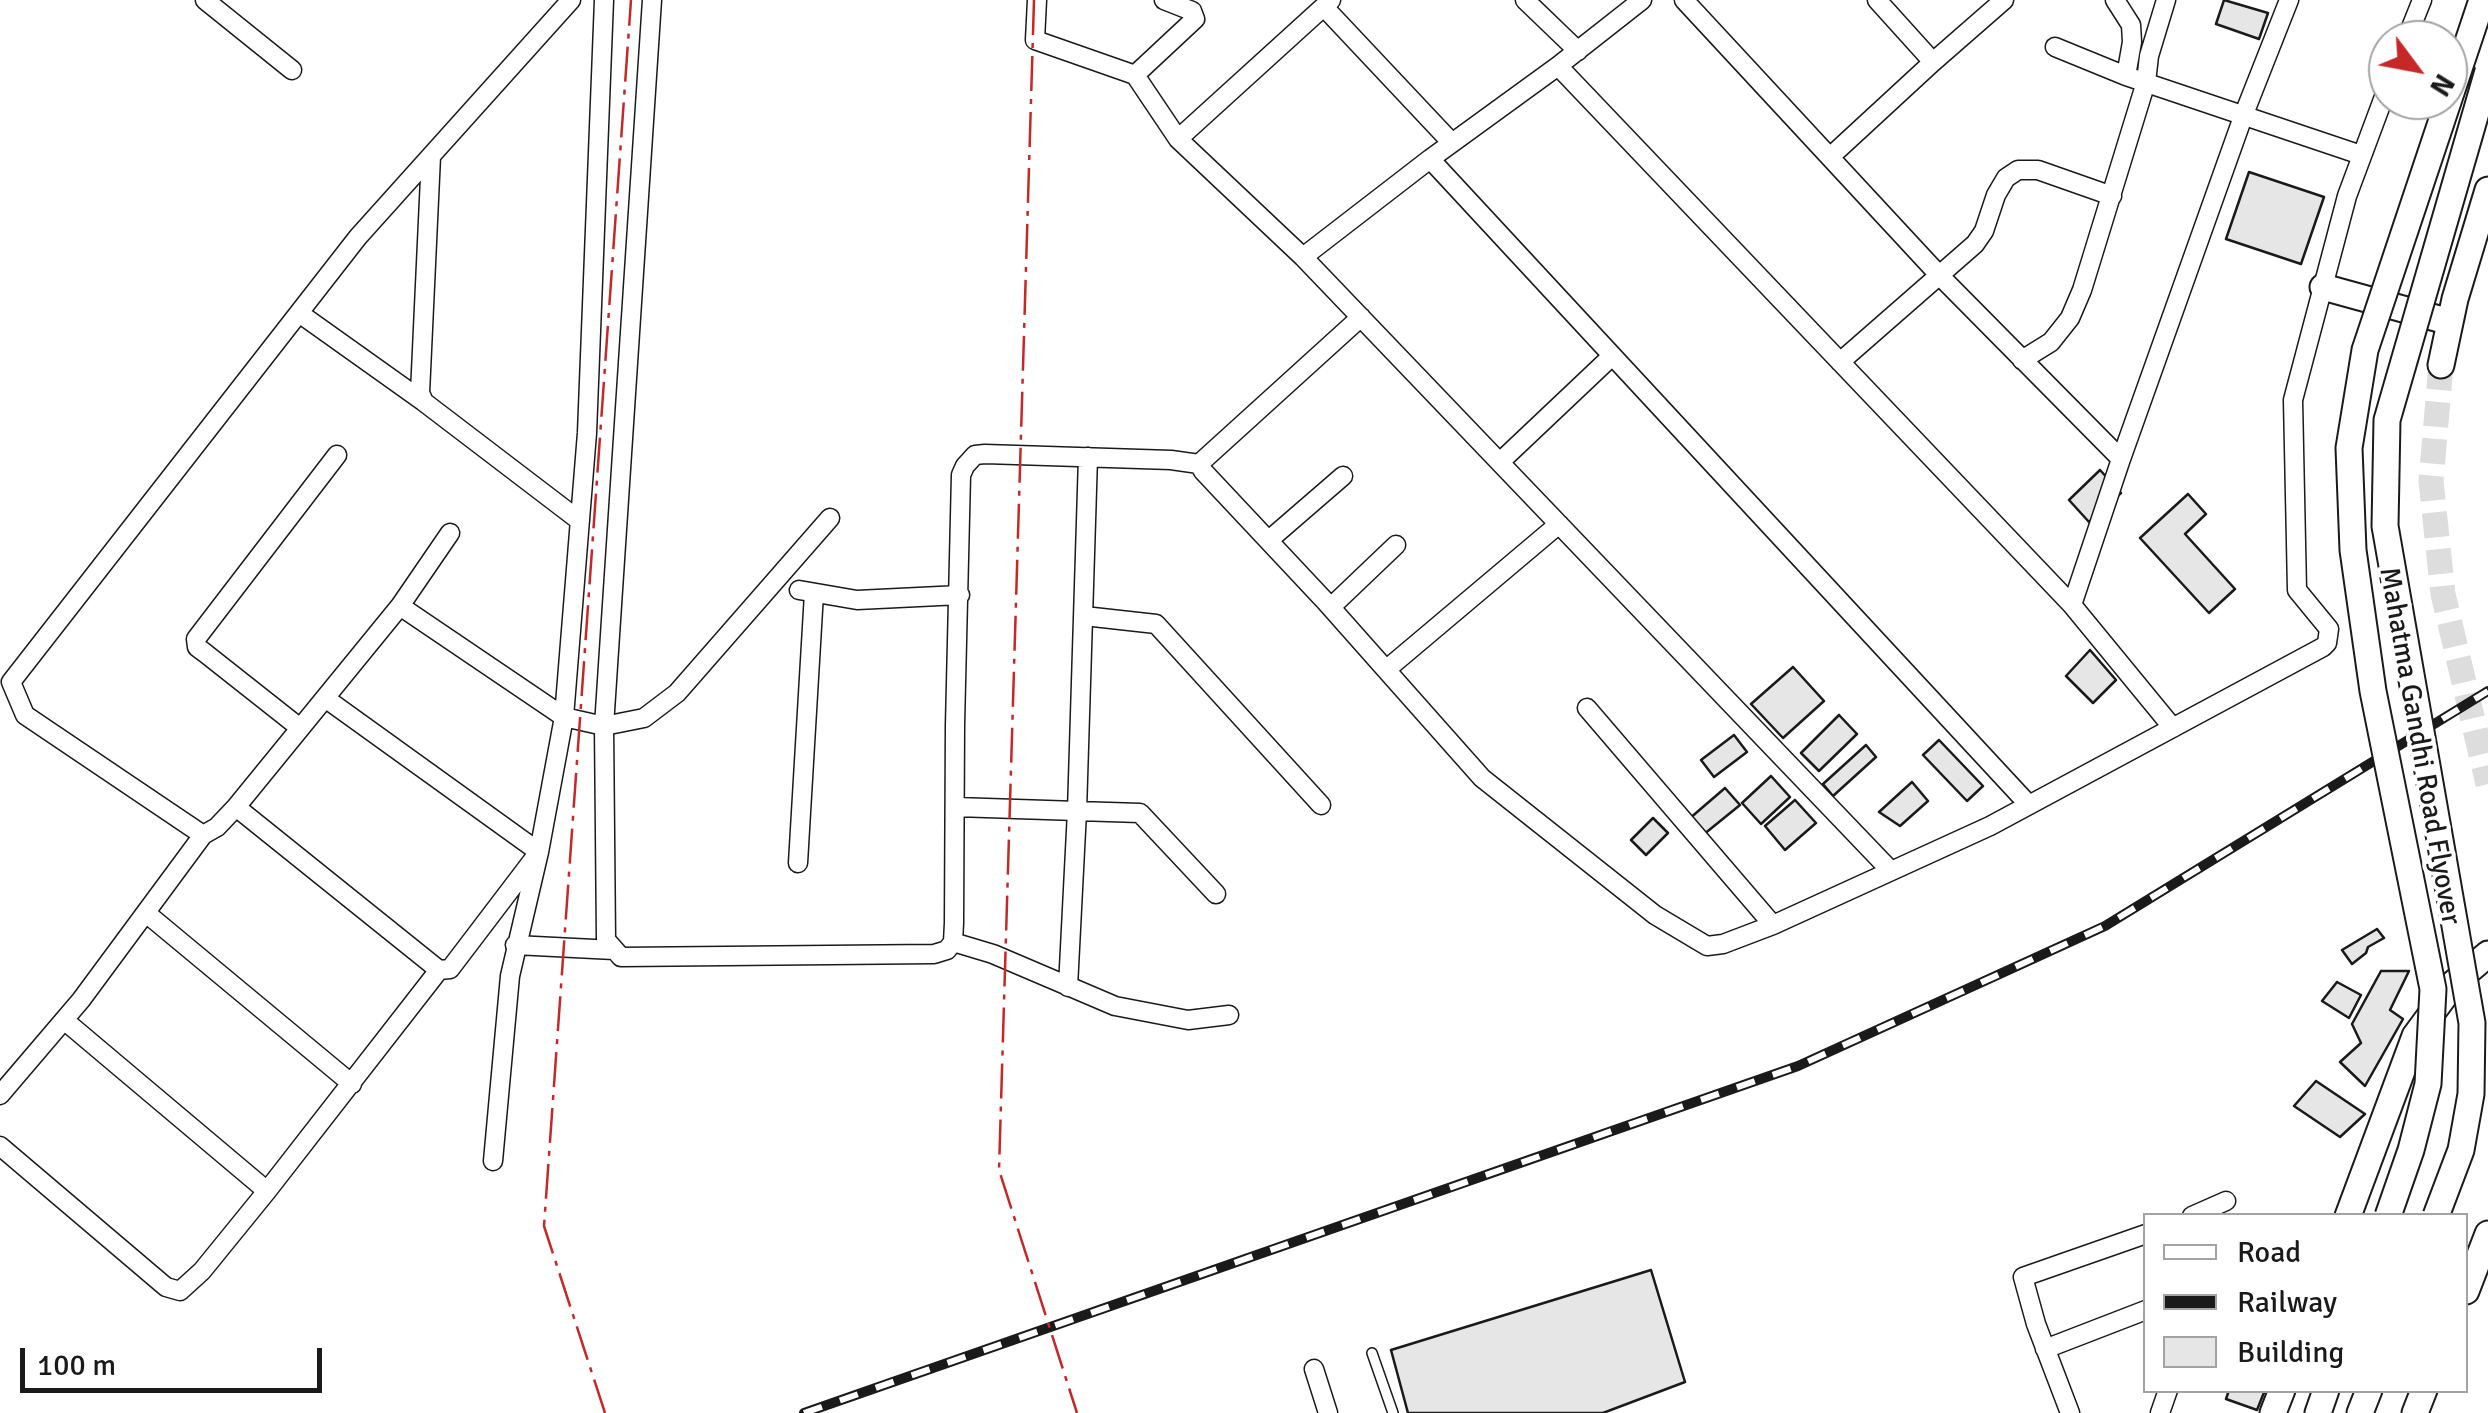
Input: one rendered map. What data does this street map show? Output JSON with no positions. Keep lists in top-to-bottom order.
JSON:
{
  "streets": {
    "main road": ["Mahatma Gandhi Road Flyover"]
  },
  "legend": ["Road", "Railway", "Building"],
  "scale_bar": "100 m",
  "north": "bottom right"
}
